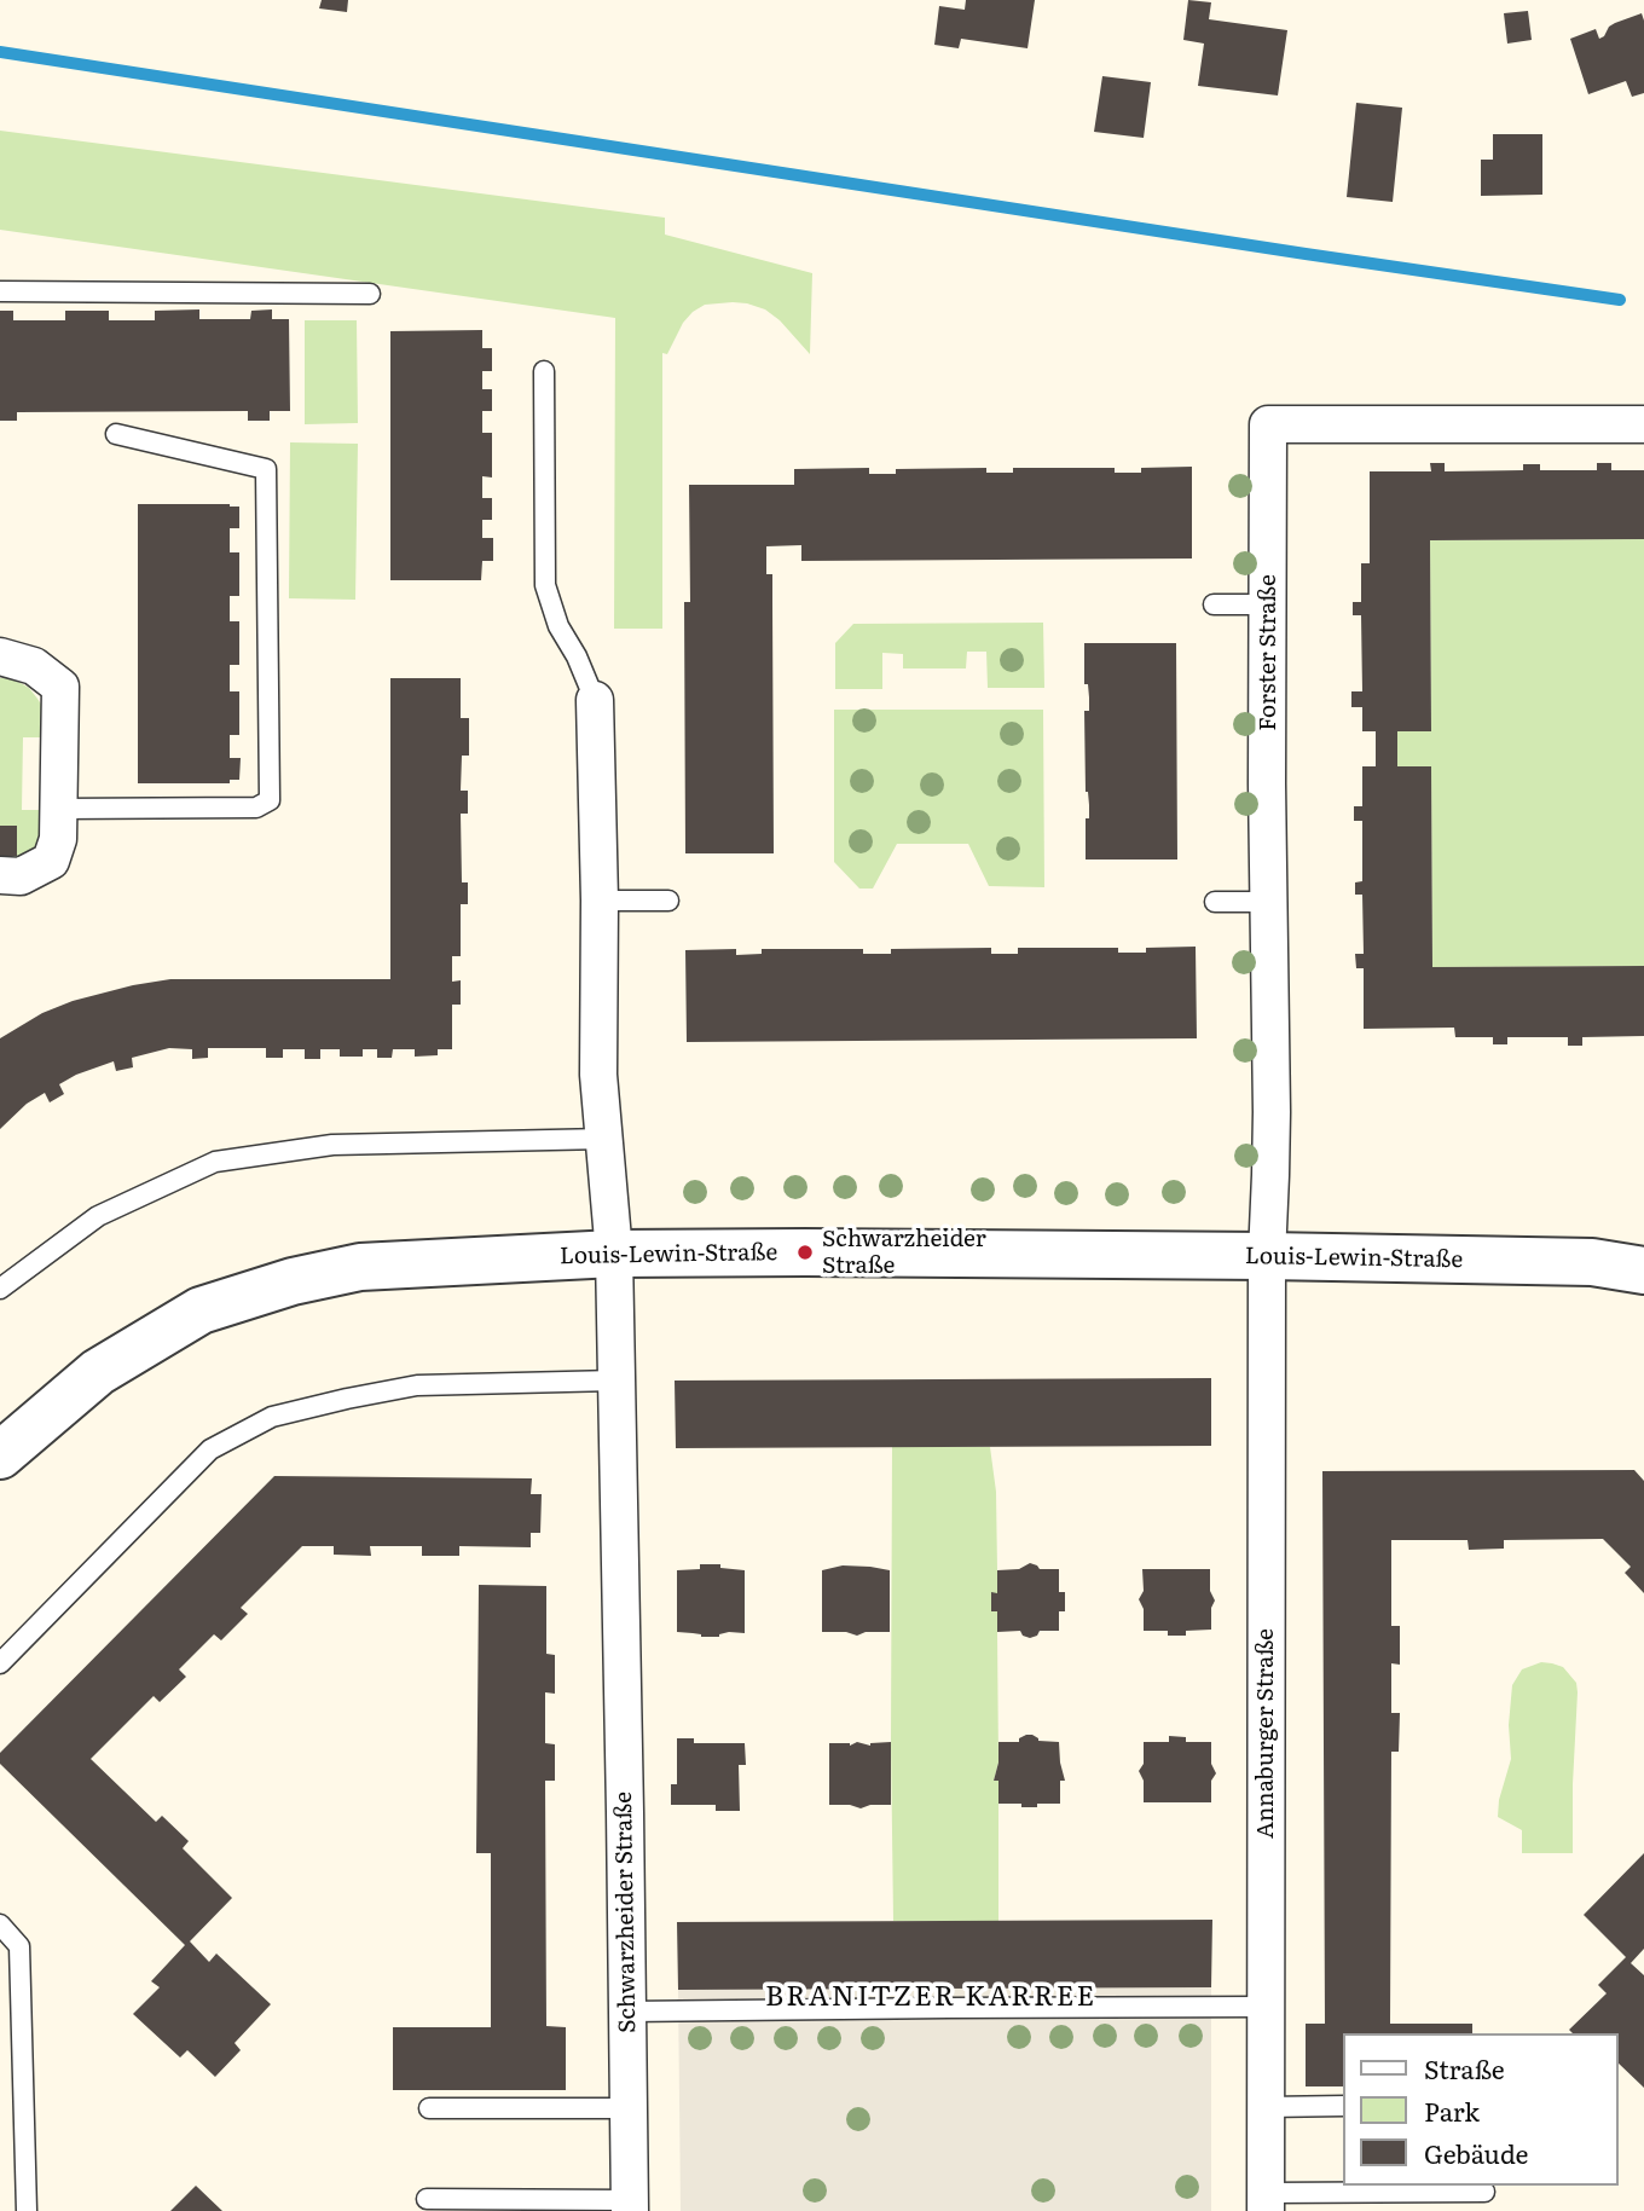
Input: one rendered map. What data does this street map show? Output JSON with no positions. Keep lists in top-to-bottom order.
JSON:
{
  "streets": {
    "street": [
      "Forster Straße",
      "Louis-Lewin-Straße",
      "Annaburger Straße",
      "Schwarzheider Straße"
    ]
  },
  "crossings": [
    ["Forster Straße", "Louis-Lewin-Straße"],
    ["Forster Straße", "Annaburger Straße"],
    ["Louis-Lewin-Straße", "Annaburger Straße"],
    ["Louis-Lewin-Straße", "Schwarzheider Straße"]
  ],
  "districts": ["BRANITZER KARREE"],
  "places": ["Schwarzheider Straße"],
  "legend": ["Straße", "Park", "Gebäude"]
}
